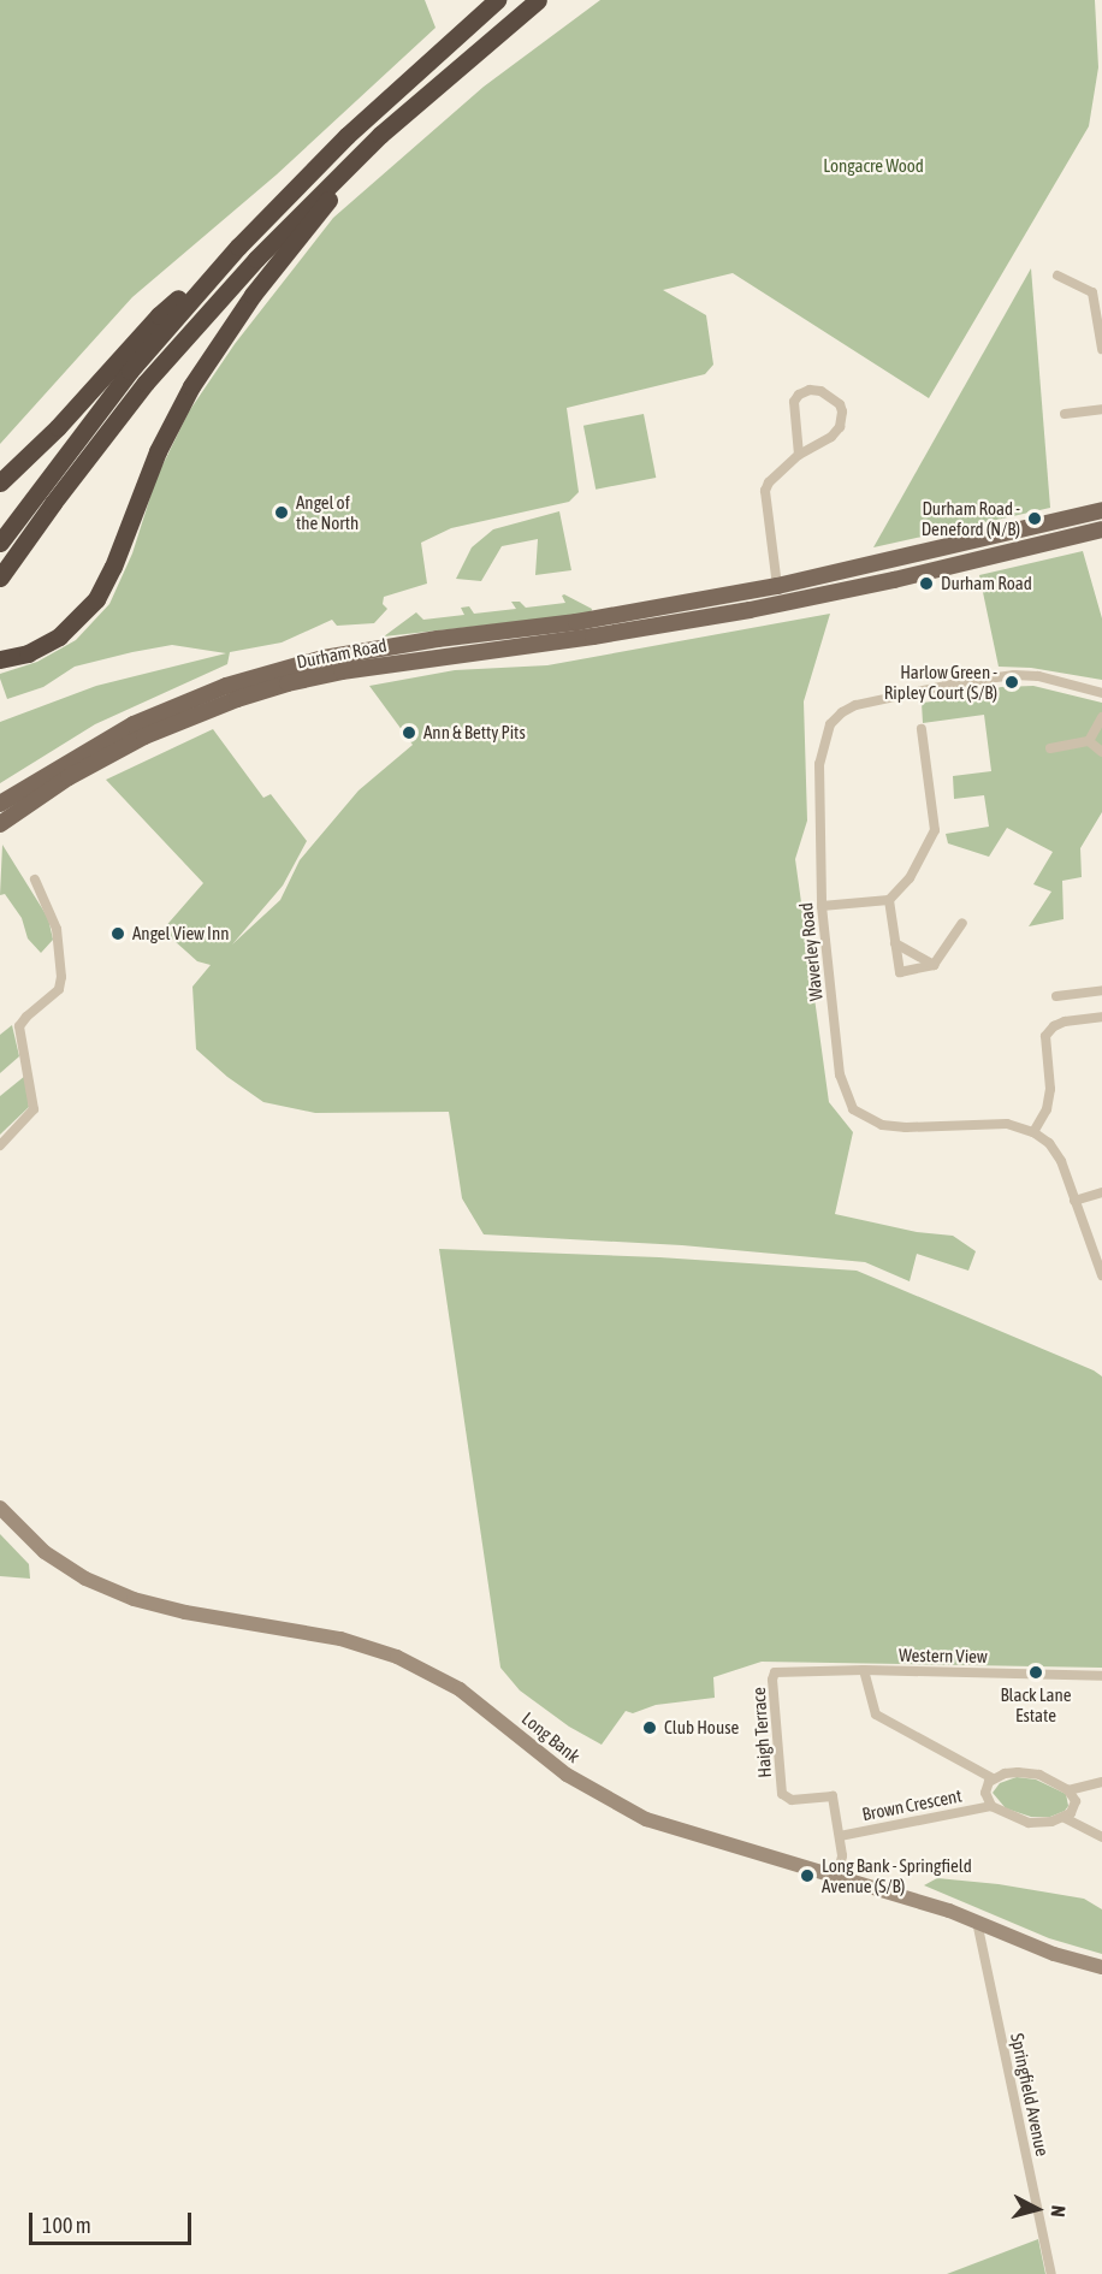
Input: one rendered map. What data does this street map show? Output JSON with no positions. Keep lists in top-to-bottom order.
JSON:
{
  "streets": {
    "main road": ["Durham Road", "Long Bank"],
    "street": [
      "Waverley Road",
      "Western View",
      "Haigh Terrace",
      "Brown Crescent",
      "Springfield Avenue"
    ]
  },
  "crossings": [
    ["Western View", "Haigh Terrace"],
    ["Haigh Terrace", "Long Bank"],
    ["Haigh Terrace", "Brown Crescent"],
    ["Long Bank", "Springfield Avenue"]
  ],
  "parks": ["Longacre Wood"],
  "places": [
    "Angel of the North",
    "Durham Road - Deneford (N/B)",
    "Durham Road",
    "Harlow Green - Ripley Court (S/B)",
    "Ann & Betty Pits",
    "Angel View Inn",
    "Black Lane Estate",
    "Club House",
    "Long Bank - Springfield Avenue (S/B)"
  ],
  "scale_bar": "100 m",
  "north": "right"
}
